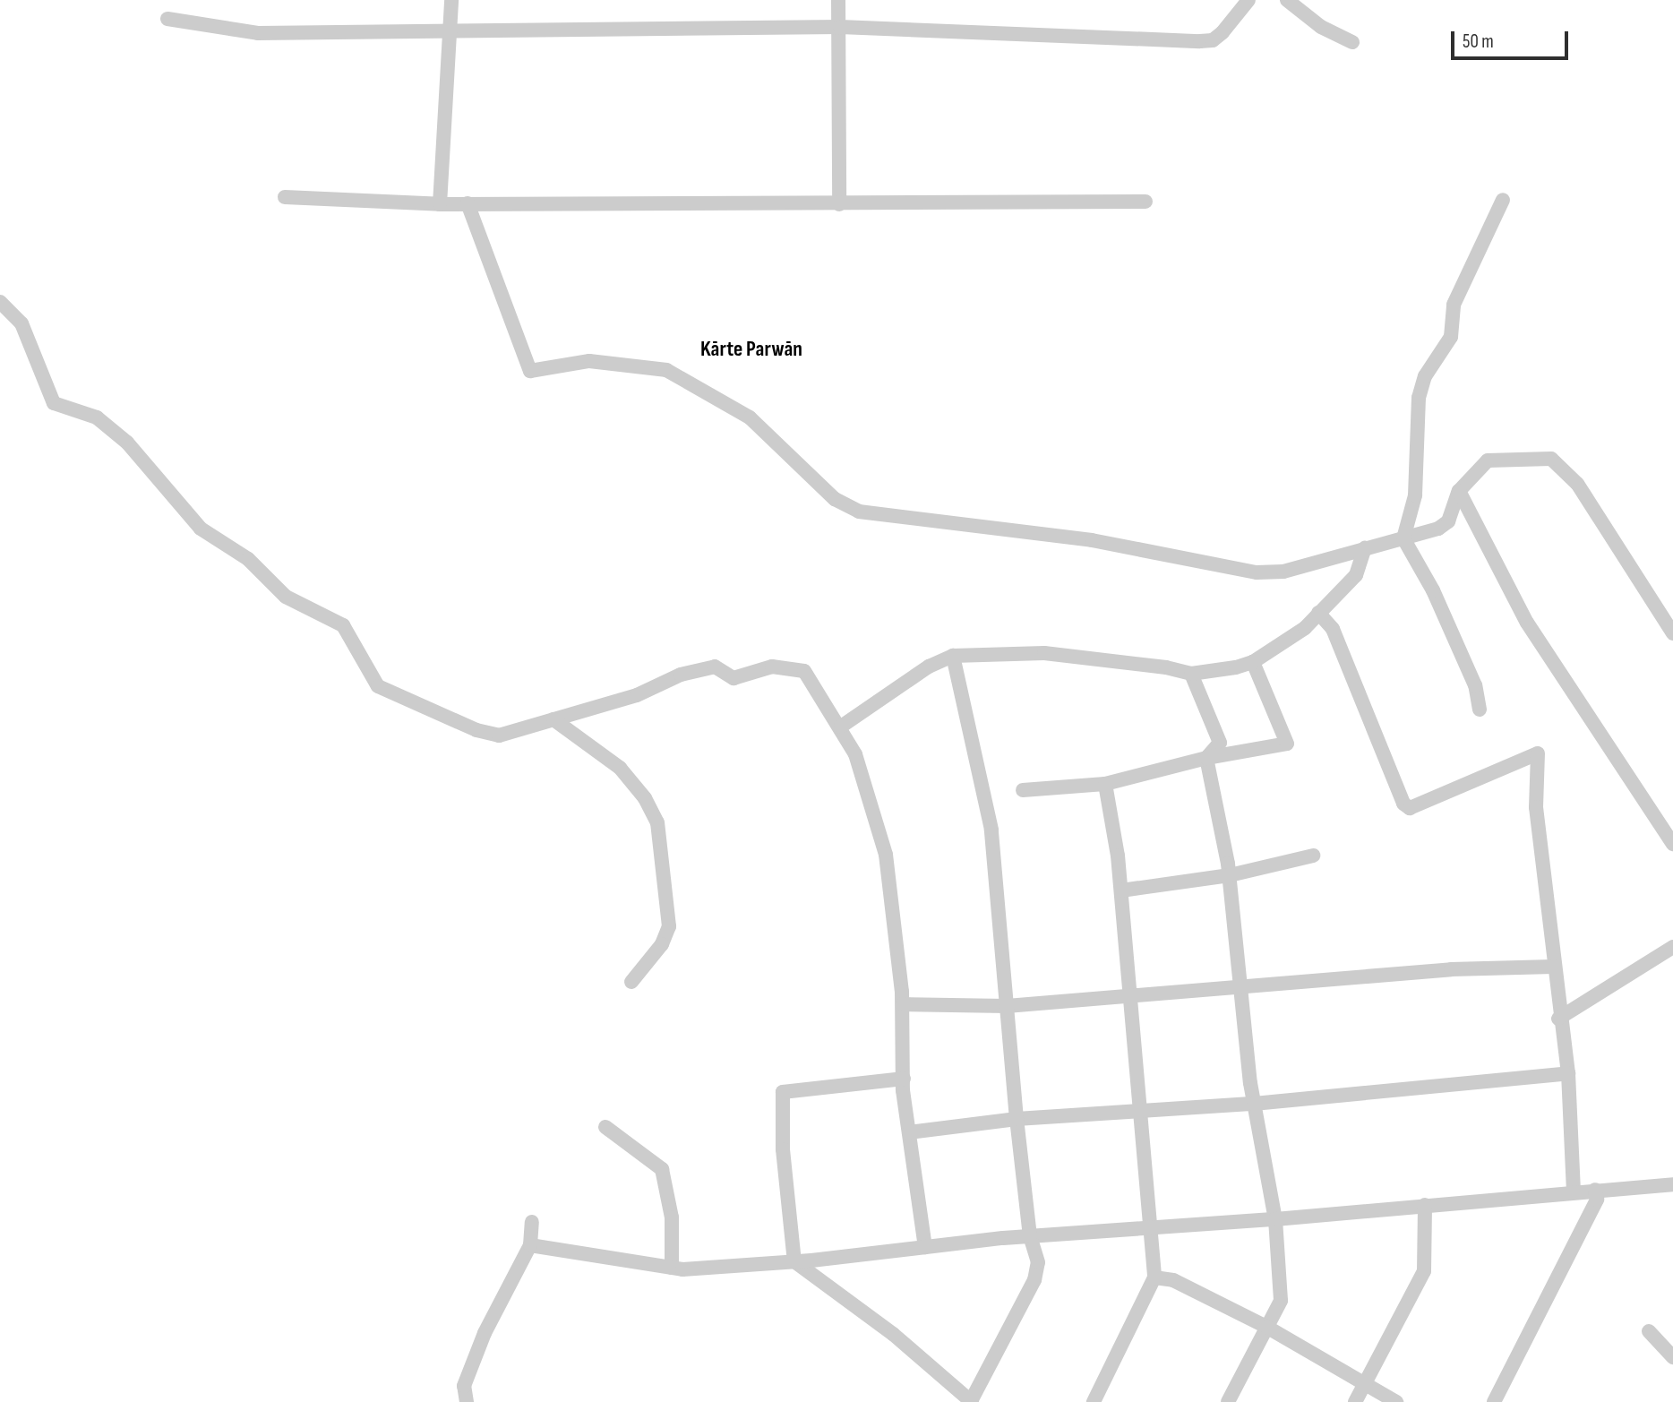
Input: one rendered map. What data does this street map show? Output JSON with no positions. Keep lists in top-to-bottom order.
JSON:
{
  "districts": ["Kārte Parwān"],
  "scale_bar": "50 m"
}
